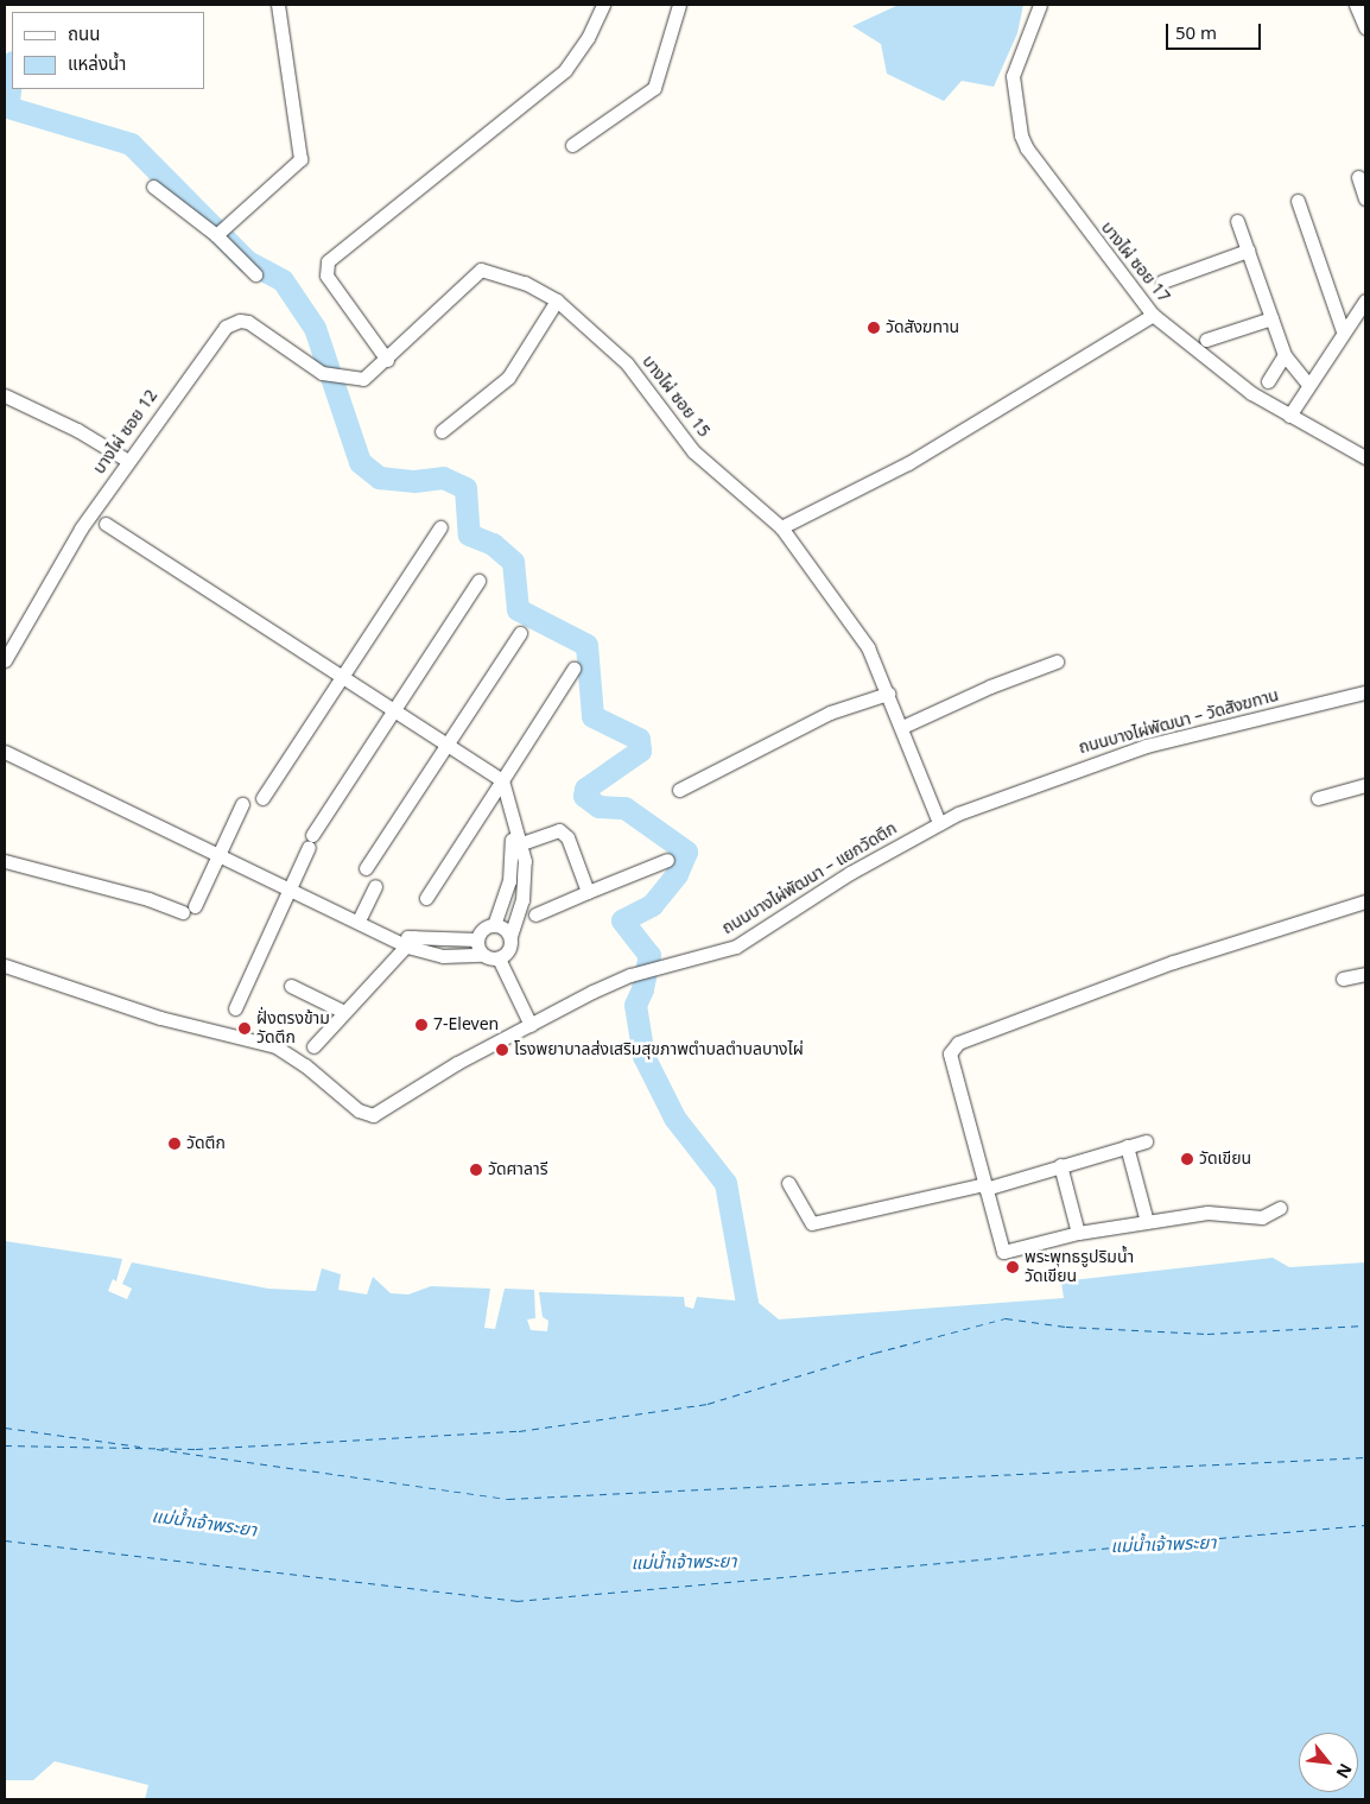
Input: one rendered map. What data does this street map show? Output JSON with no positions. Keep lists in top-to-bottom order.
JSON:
{
  "streets": {
    "street": [
      "บางไผ่ ซอย 17",
      "บางไผ่ ซอย 15",
      "บางไผ่ ซอย 12",
      "ถนนบางไผ่พัฒนา – วัดสังฆทาน",
      "ถนนบางไผ่พัฒนา – แยกวัดตึก"
    ]
  },
  "crossings": [
    ["บางไผ่ ซอย 15", "บางไผ่ ซอย 12"],
    ["บางไผ่ ซอย 15", "ถนนบางไผ่พัฒนา – วัดสังฆทาน"],
    ["บางไผ่ ซอย 15", "ถนนบางไผ่พัฒนา – แยกวัดตึก"],
    ["ถนนบางไผ่พัฒนา – วัดสังฆทาน", "ถนนบางไผ่พัฒนา – แยกวัดตึก"]
  ],
  "water": ["แม่น้ำเจ้าพระยา"],
  "places": [
    "วัดสังฆทาน",
    "7-Eleven",
    "ฝั่งตรงข้าม วัดตึก",
    "โรงพยาบาลส่งเสริมสุขภาพตำบลตำบลบางไผ่",
    "วัดตึก",
    "วัดเขียน",
    "วัดศาลารี",
    "พระพุทธรูปริมน้ำ วัดเขียน"
  ],
  "legend": ["ถนน", "แหล่งน้ำ"],
  "scale_bar": "50 m",
  "north": "bottom right"
}
